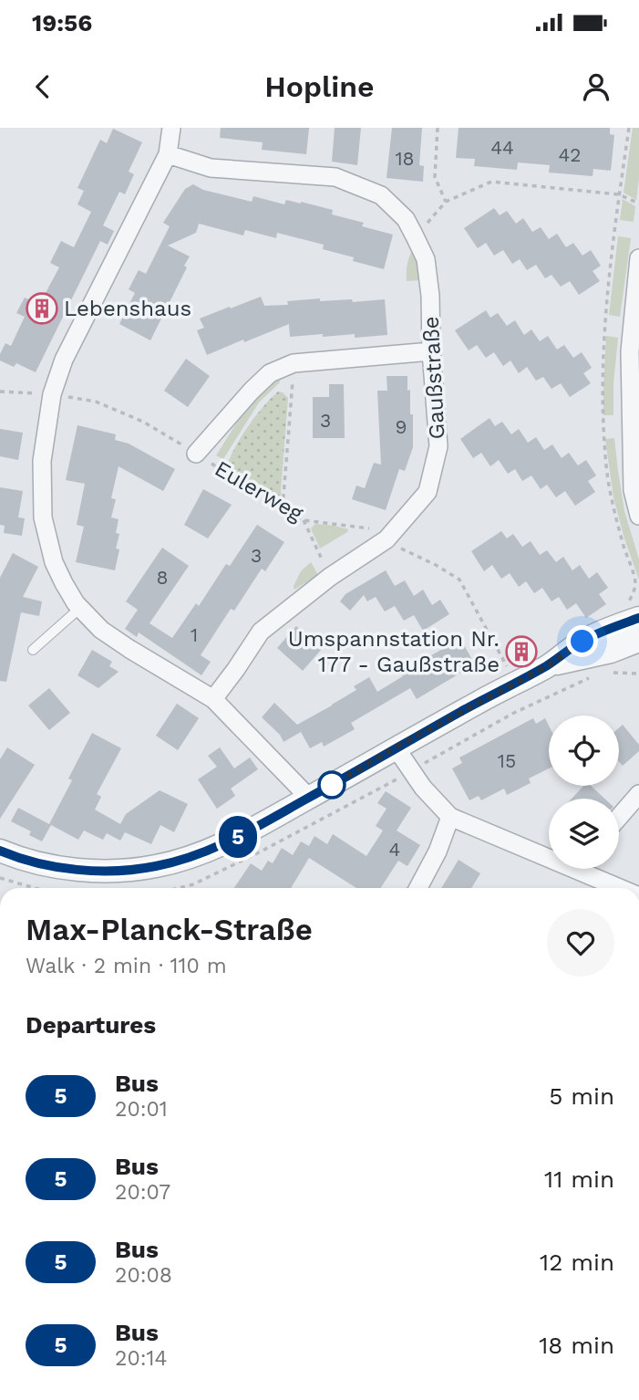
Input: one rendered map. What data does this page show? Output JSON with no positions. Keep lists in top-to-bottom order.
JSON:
{
  "streets": {
    "street": ["Gaußstraße", "Eulerweg"]
  },
  "crossings": [
    ["Gaußstraße", "Eulerweg"]
  ],
  "places": {
    "building": ["Lebenshaus", "Umspannstation Nr. 177 - Gaußstraße"]
  },
  "lines": ["bus line 5"],
  "house_numbers": [
    "44",
    "42",
    "18",
    "3",
    "9",
    "3",
    "8",
    "1",
    "15",
    "4"
  ],
  "page": {
    "status": "19:56",
    "header": "Hopline",
    "on_map": "5",
    "heading": [
      ["Max-Planck-Straße", "Walk · 2 min · 110 m"],
      "Departures"
    ],
    "list": [
      {
        "mark": "5",
        "name": "Bus",
        "note": "20:01",
        "value": "5 min"
      },
      {
        "mark": "5",
        "name": "Bus",
        "note": "20:07",
        "value": "11 min"
      },
      {
        "mark": "5",
        "name": "Bus",
        "note": "20:08",
        "value": "12 min"
      },
      {
        "mark": "5",
        "name": "Bus",
        "note": "20:14",
        "value": "18 min"
      }
    ]
  }
}
